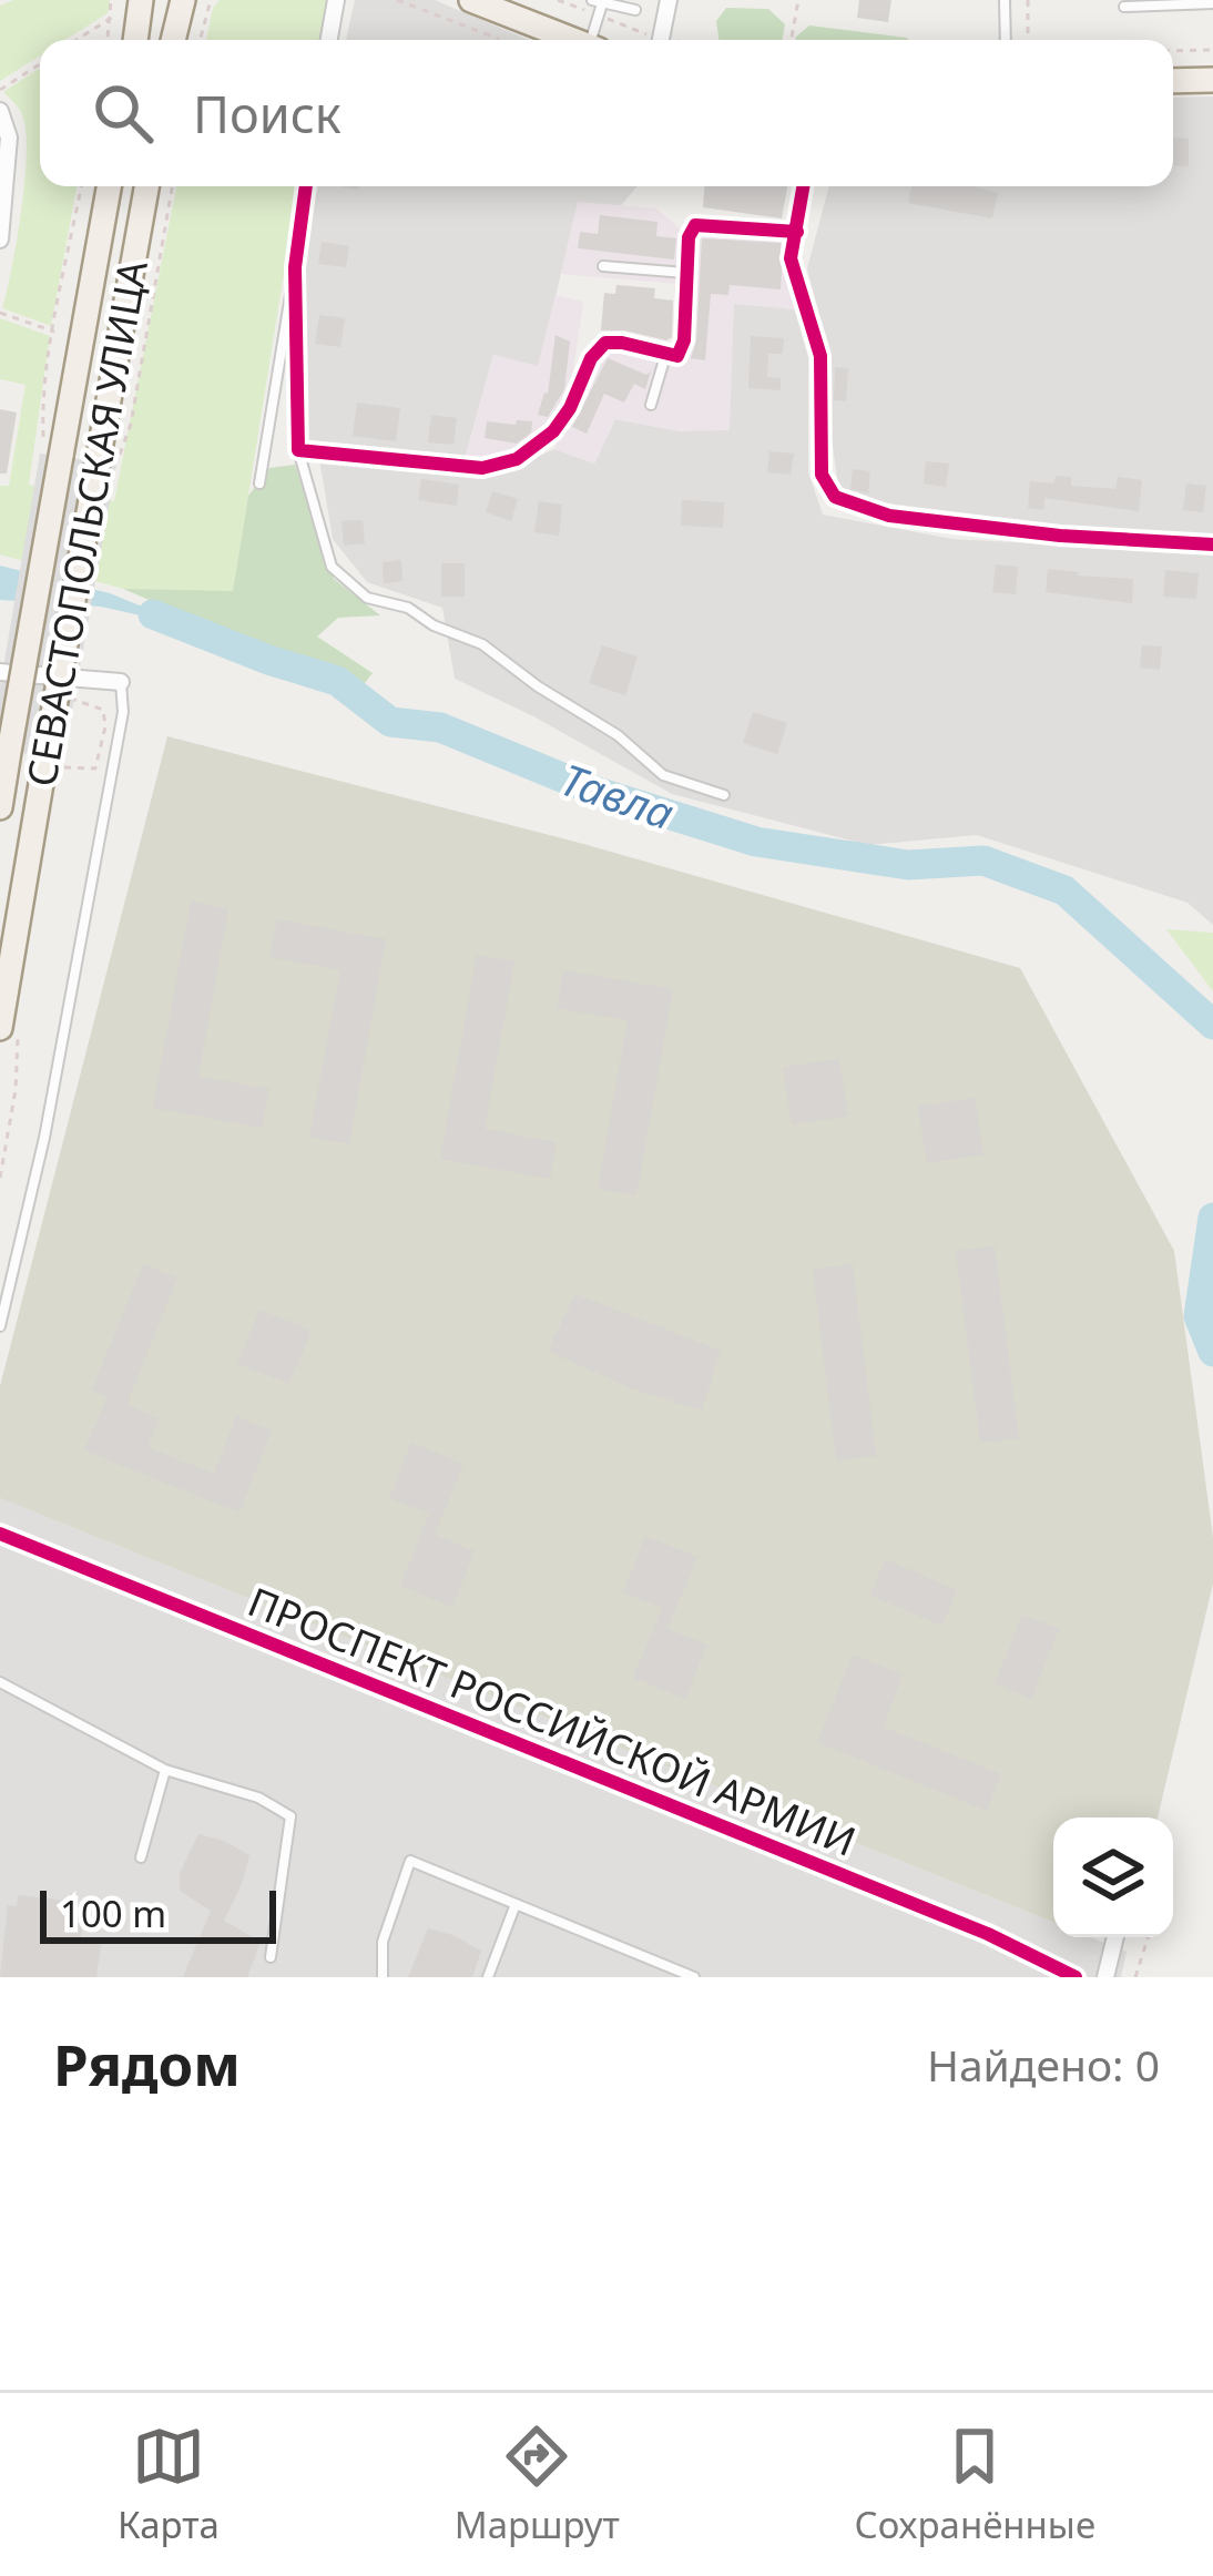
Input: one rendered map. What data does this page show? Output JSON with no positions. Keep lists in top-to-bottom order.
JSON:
{
  "streets": {
    "main road": ["СЕВАСТОПОЛЬСКАЯ УЛИЦА"],
    "street": ["ПРОСПЕКТ РОССИЙСКОЙ АРМИИ"]
  },
  "water": ["Тавла"],
  "scale_bar": "100 m",
  "page": {
    "search": "Поиск",
    "scale": "100 m",
    "heading": ["Рядом", "Найдено: 0"],
    "nav": ["Карта", "Маршрут", "Сохранённые"]
  }
}
